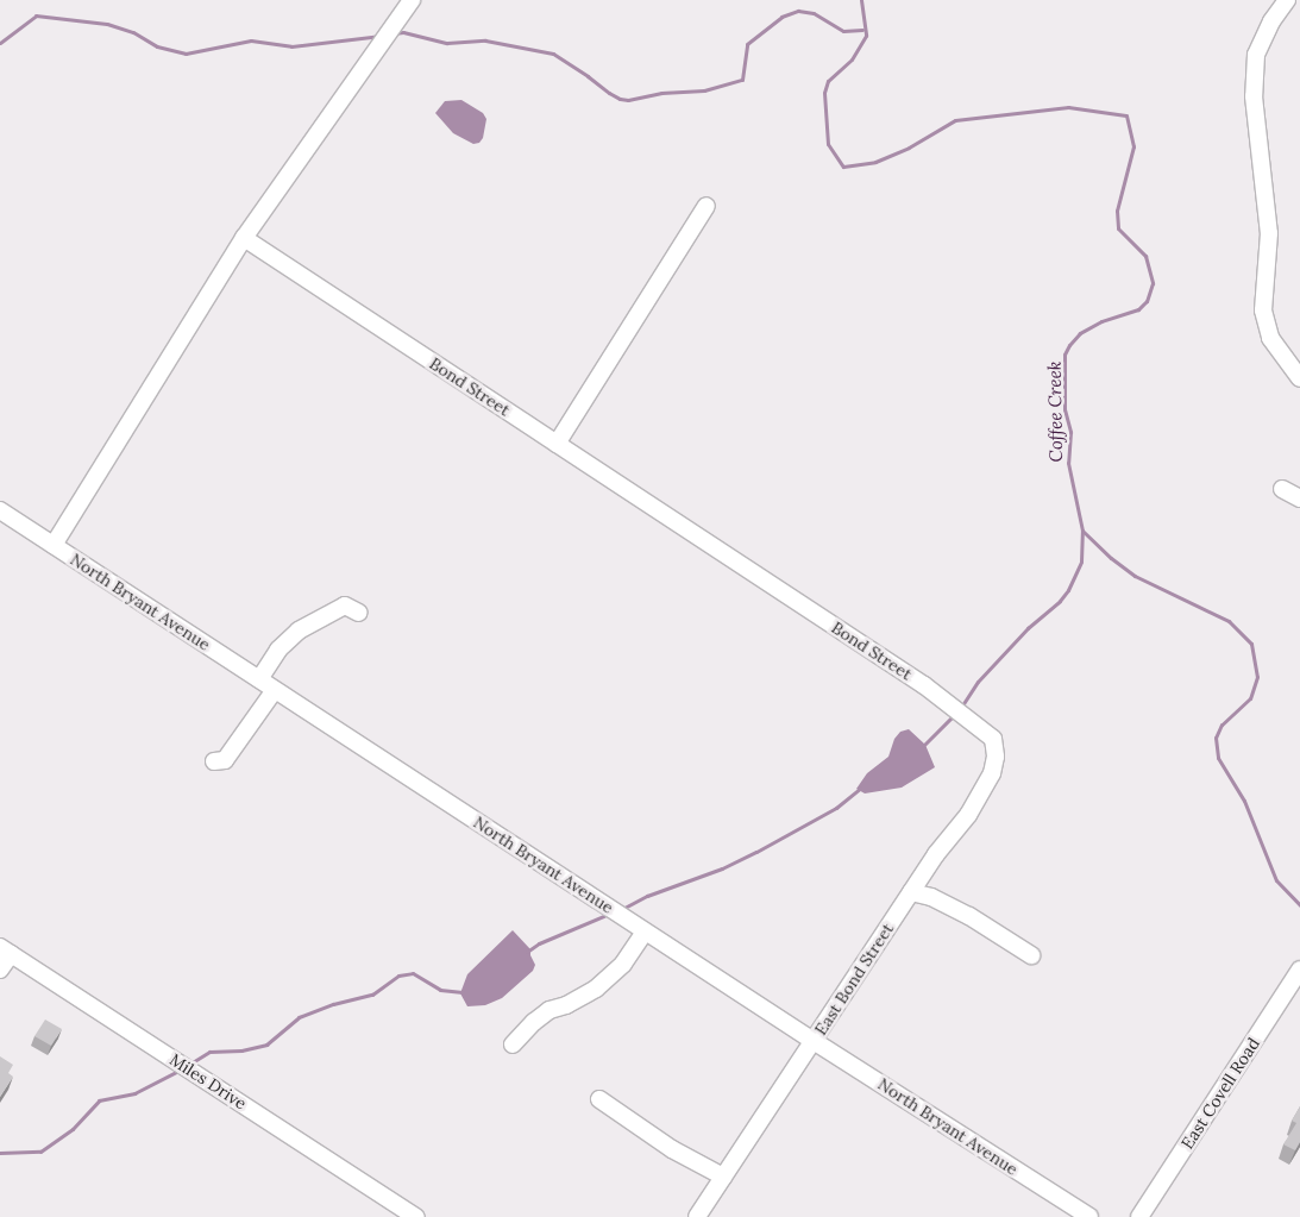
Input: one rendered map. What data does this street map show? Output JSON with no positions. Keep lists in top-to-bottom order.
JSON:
{
  "streets": {
    "street": [
      "Bond Street",
      "North Bryant Avenue",
      "East Bond Street",
      "Miles Drive",
      "East Covell Road"
    ]
  },
  "crossings": [
    ["Bond Street", "East Bond Street"],
    ["North Bryant Avenue", "East Bond Street"]
  ],
  "water": ["Coffee Creek"]
}
